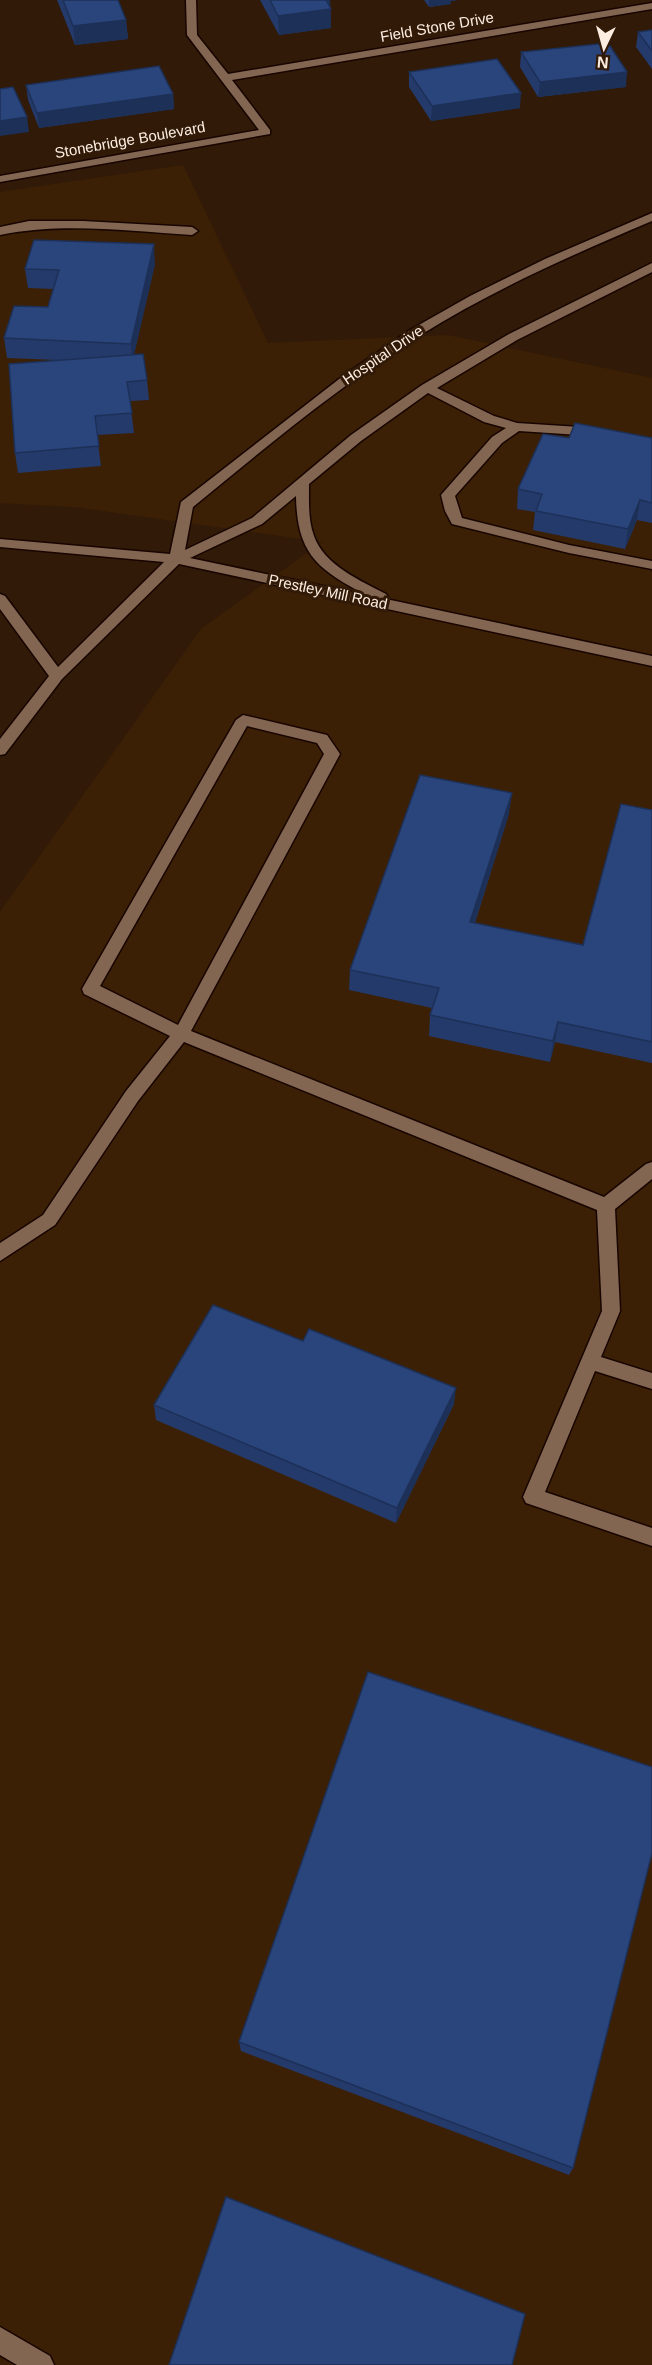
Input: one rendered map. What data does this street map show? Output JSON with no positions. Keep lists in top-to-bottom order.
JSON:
{
  "streets": {
    "street": [
      "Field Stone Drive",
      "Stonebridge Boulevard",
      "Hospital Drive",
      "Prestley Mill Road"
    ]
  },
  "crossings": [
    ["Field Stone Drive", "Stonebridge Boulevard"],
    ["Hospital Drive", "Prestley Mill Road"]
  ],
  "north": "bottom"
}
